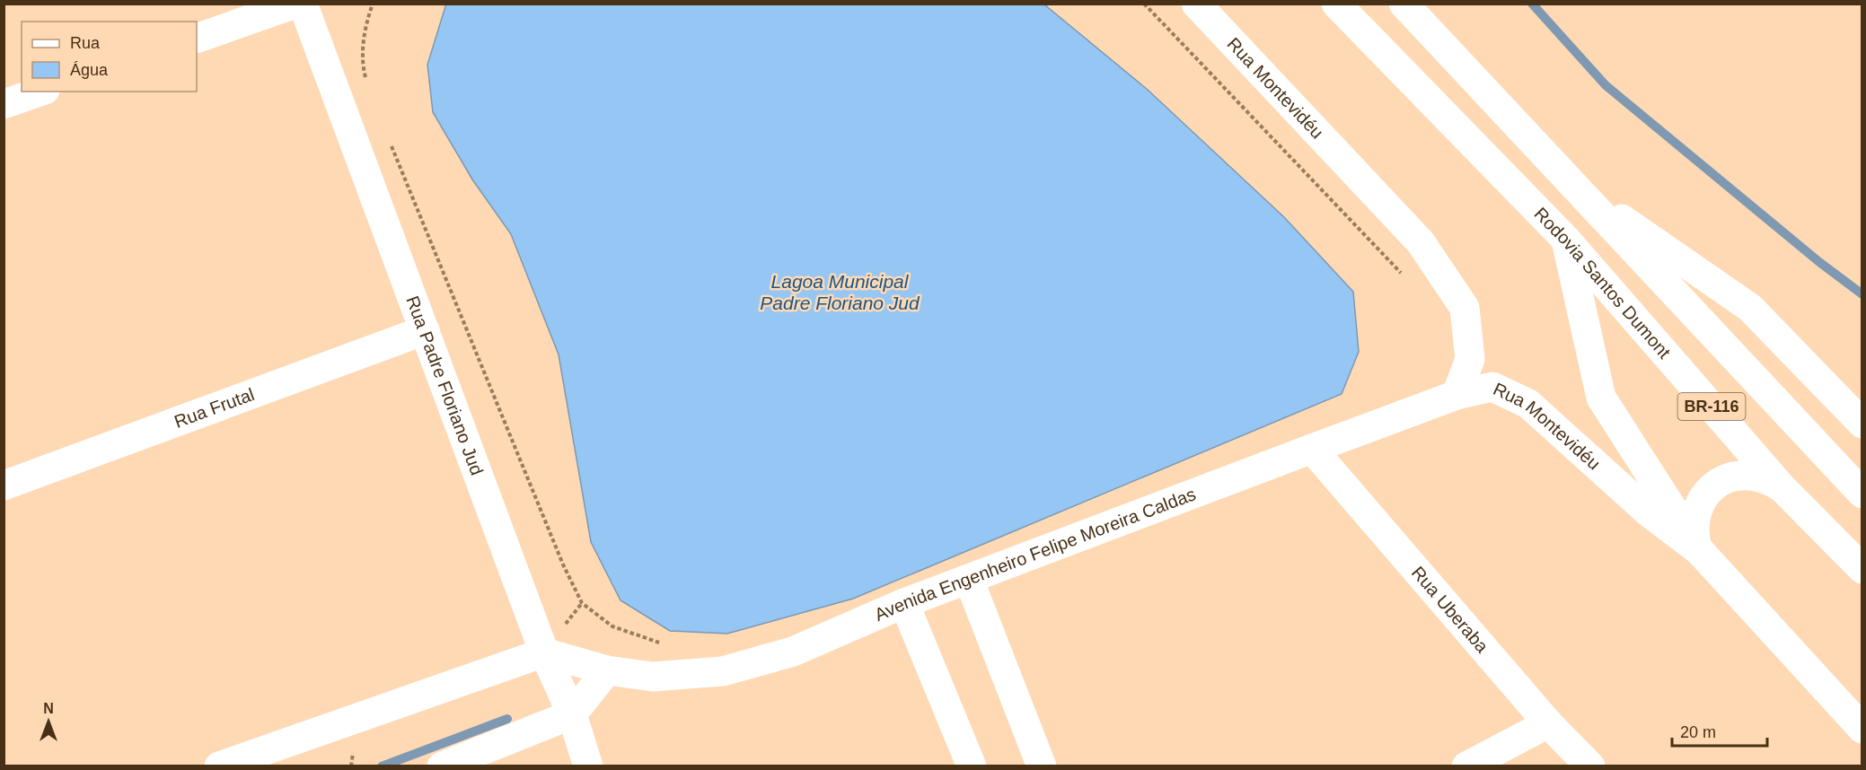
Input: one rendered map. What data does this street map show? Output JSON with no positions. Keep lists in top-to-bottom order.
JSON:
{
  "streets": {
    "main road": [
      "Rua Montevidéu",
      "Rodovia Santos Dumont",
      "Rua Padre Floriano Jud",
      "BR-116",
      "Rua Frutal",
      "Avenida Engenheiro Felipe Moreira Caldas",
      "Rua Uberaba"
    ]
  },
  "crossings": [
    ["Rua Montevidéu", "Avenida Engenheiro Felipe Moreira Caldas"],
    ["Rua Padre Floriano Jud", "Rua Frutal"],
    ["Rua Padre Floriano Jud", "Avenida Engenheiro Felipe Moreira Caldas"],
    ["Avenida Engenheiro Felipe Moreira Caldas", "Rua Uberaba"]
  ],
  "water": ["Lagoa Municipal Padre Floriano Jud"],
  "legend": ["Rua", "Água"],
  "scale_bar": "20 m",
  "north": "top"
}
